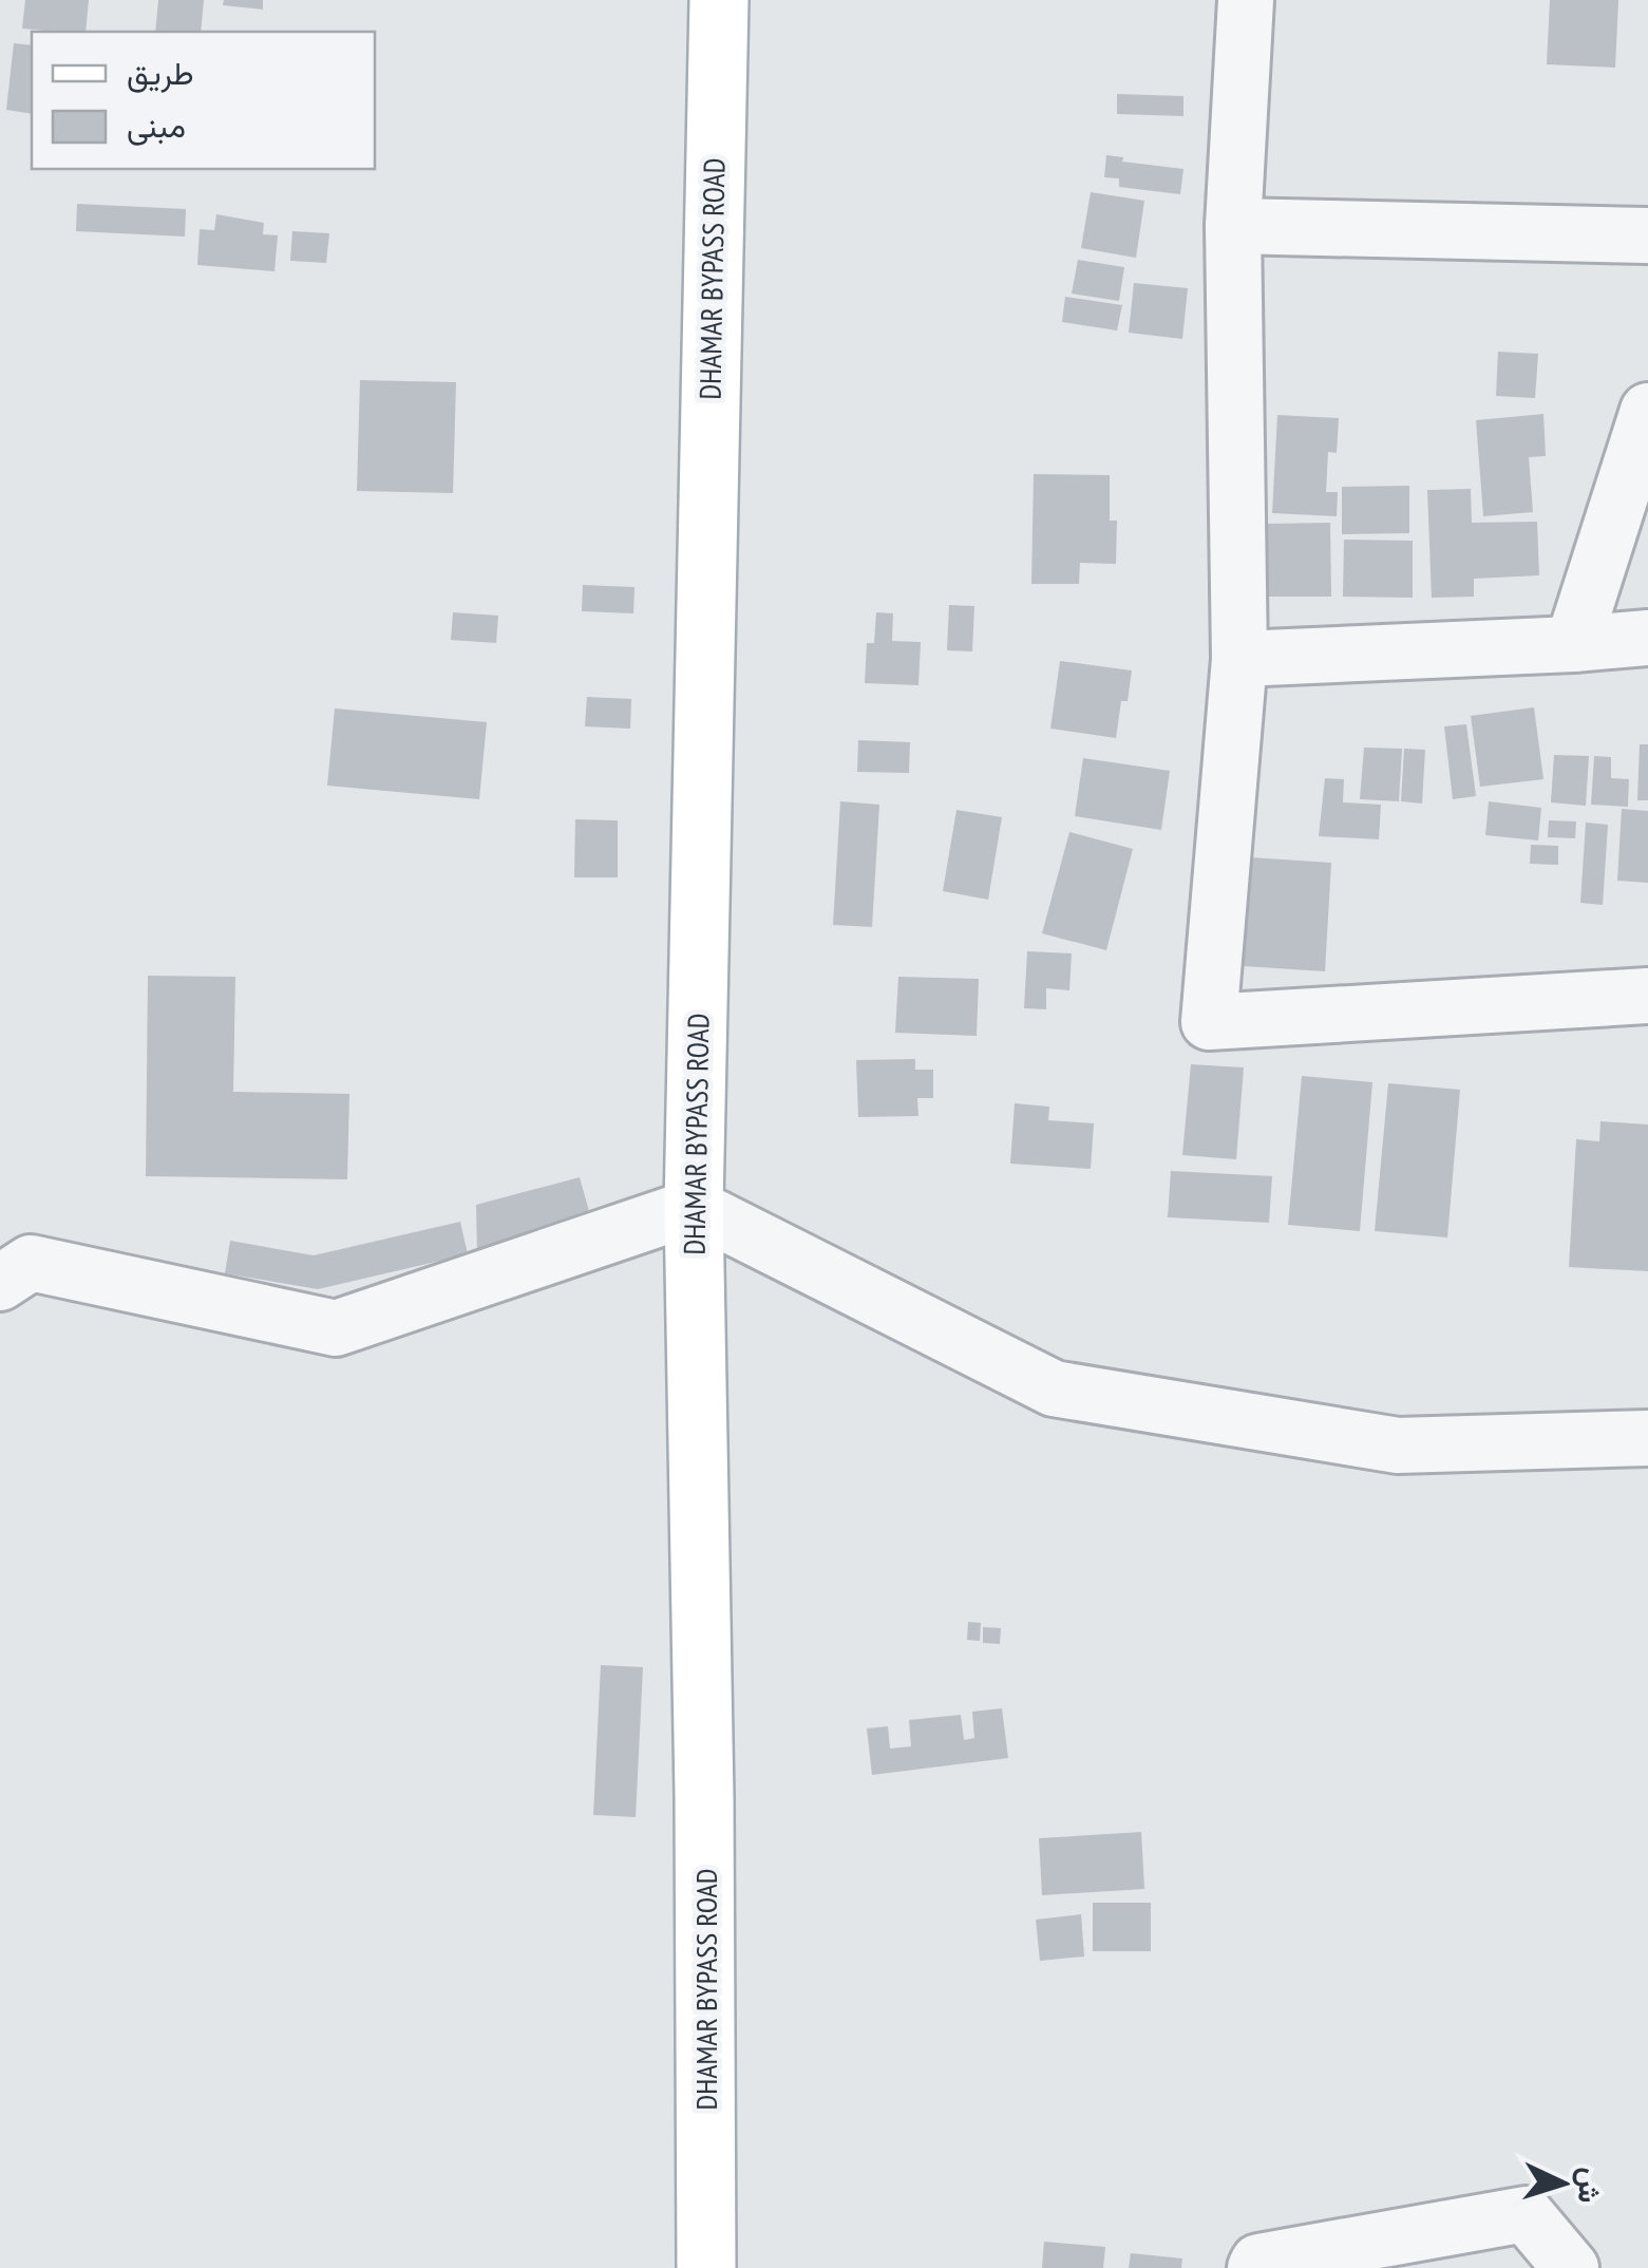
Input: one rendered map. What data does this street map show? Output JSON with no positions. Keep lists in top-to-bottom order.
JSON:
{
  "streets": {
    "main road": ["DHAMAR BYPASS ROAD"]
  },
  "legend": ["طريق", "مبنى"],
  "north": "right"
}
